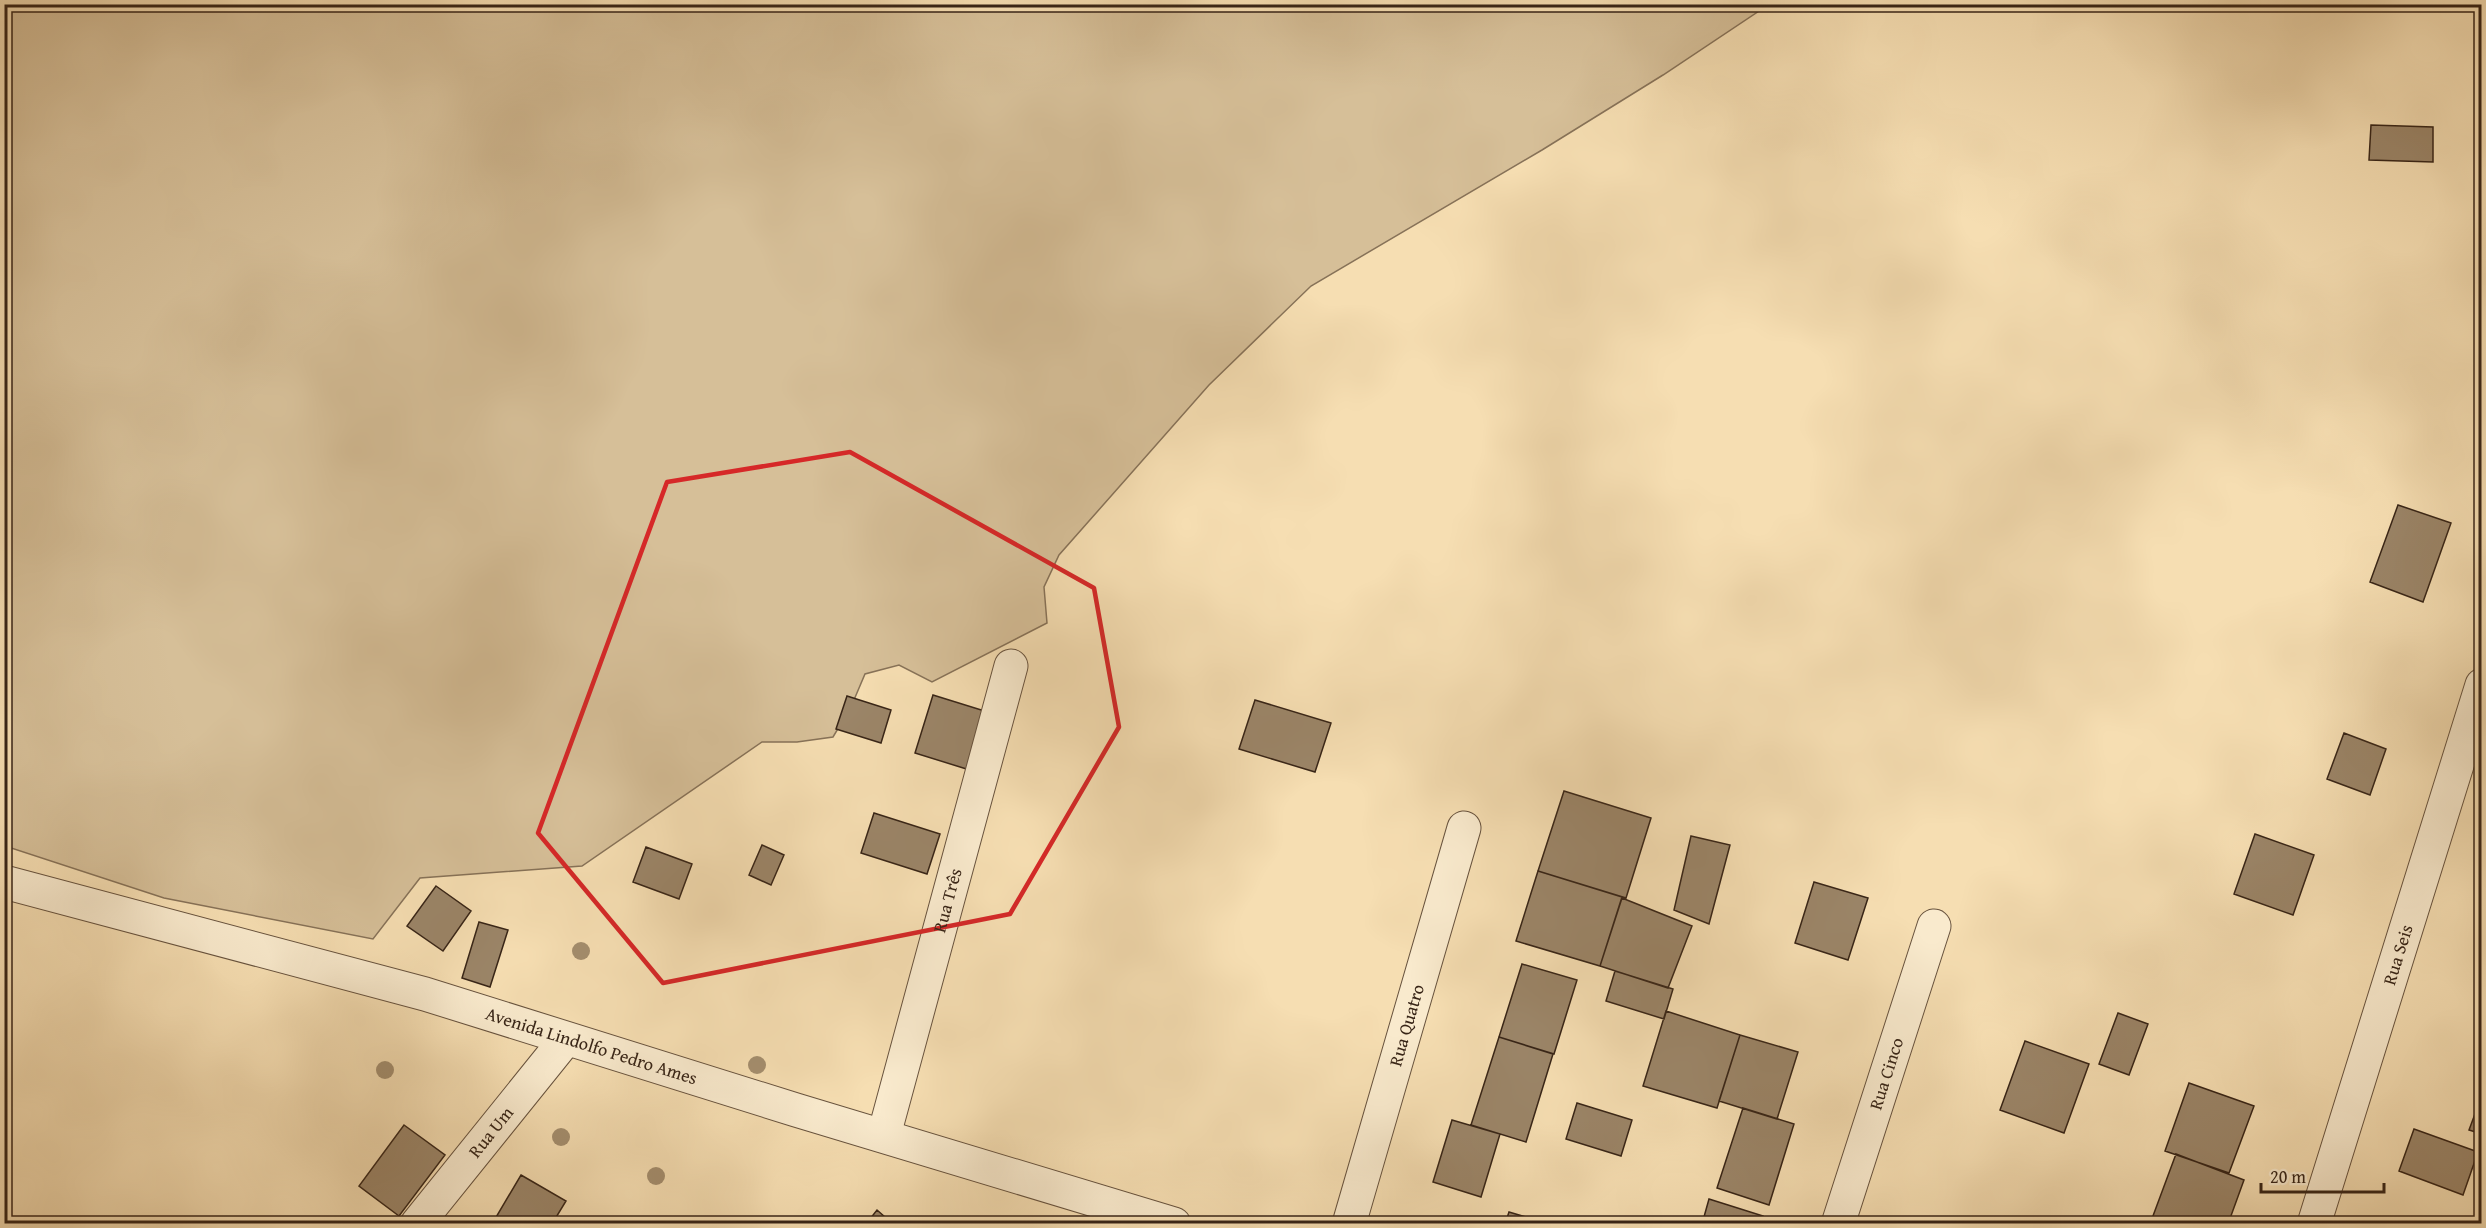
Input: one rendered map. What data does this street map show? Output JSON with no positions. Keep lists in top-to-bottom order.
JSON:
{
  "streets": {
    "street": [
      "Rua Três",
      "Rua Seis",
      "Rua Quatro",
      "Avenida Lindolfo Pedro Ames",
      "Rua Cinco",
      "Rua Um"
    ]
  },
  "crossings": [
    ["Rua Três", "Avenida Lindolfo Pedro Ames"],
    ["Avenida Lindolfo Pedro Ames", "Rua Um"]
  ],
  "scale_bar": "20 m"
}
